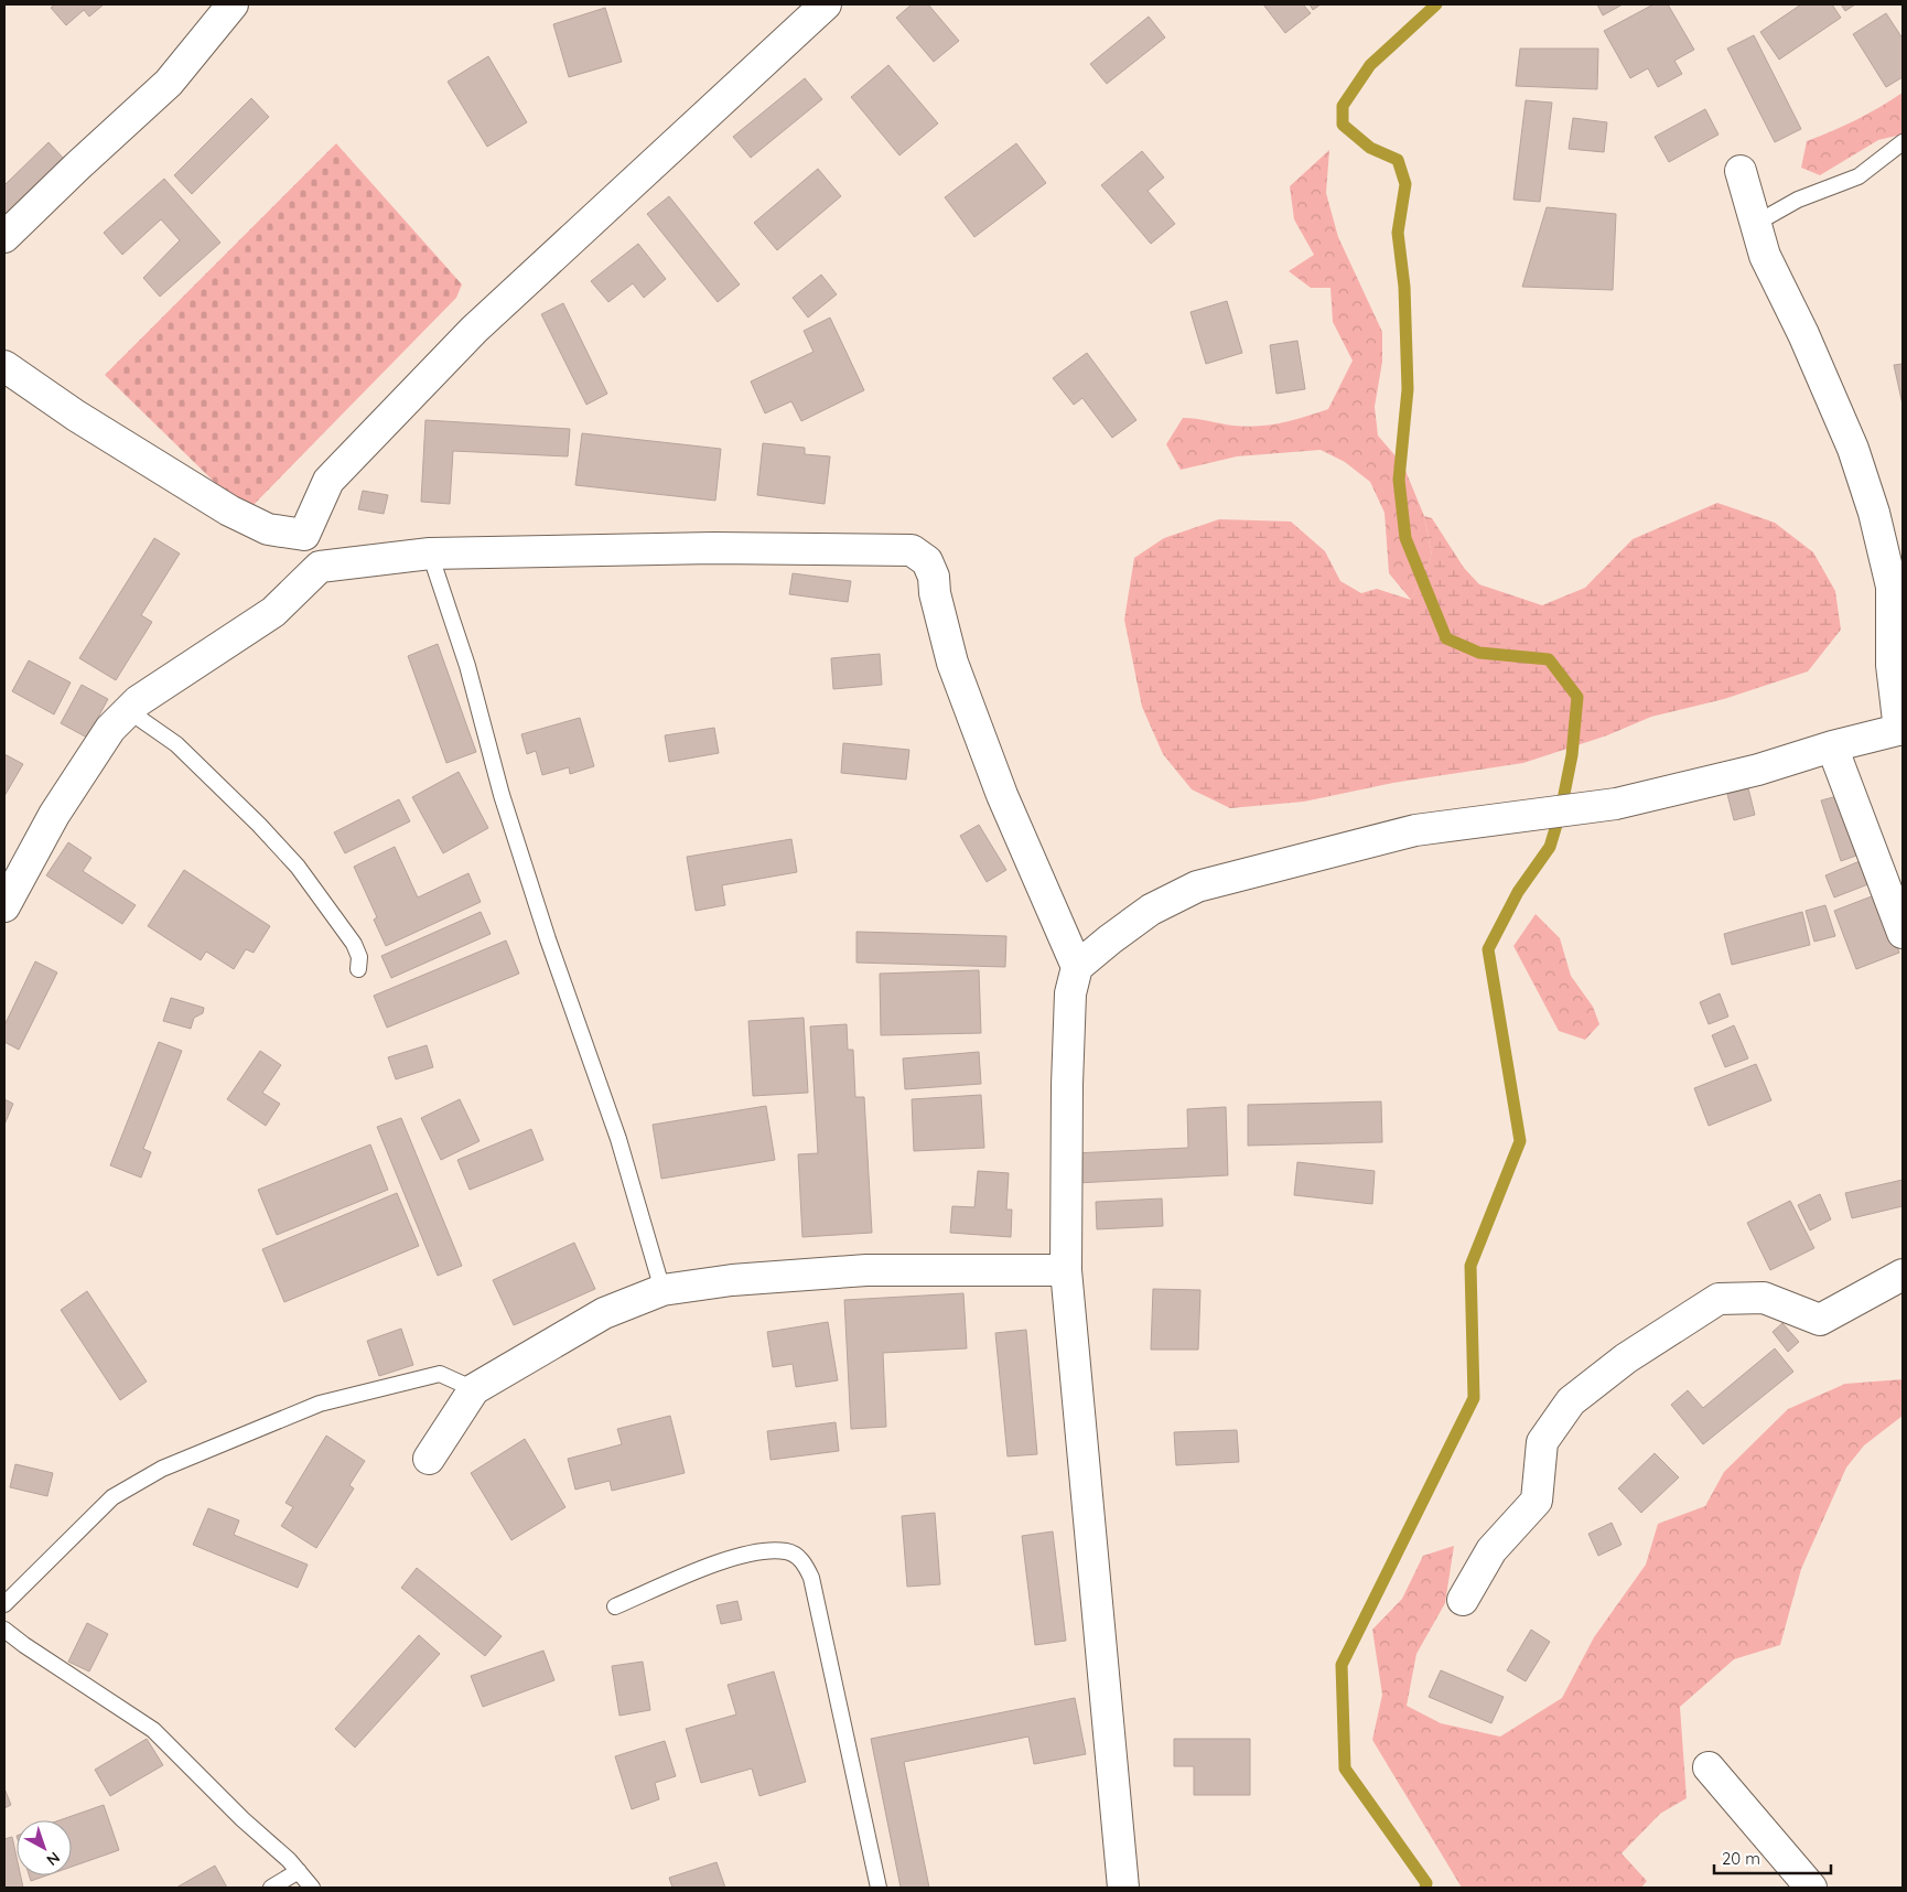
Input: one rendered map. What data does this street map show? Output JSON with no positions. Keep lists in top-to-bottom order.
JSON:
{
  "scale_bar": "20 m",
  "north": "bottom right"
}
